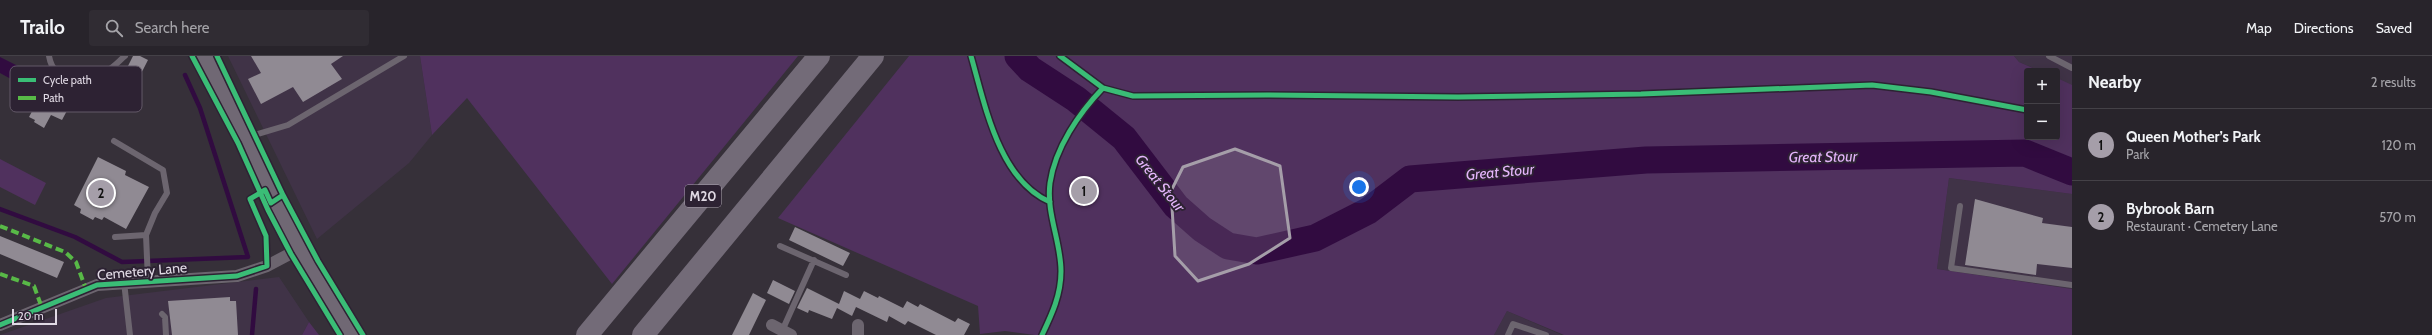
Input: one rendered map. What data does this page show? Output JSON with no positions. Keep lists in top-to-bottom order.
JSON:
{
  "streets": {
    "highway": ["M20"],
    "street": ["Cemetery Lane"]
  },
  "water": ["Great Stour"],
  "legend": ["Cycle path", "Path"],
  "scale_bar": "20 m",
  "page": {
    "header": "Trailo",
    "search": "Search here",
    "nav": ["Map", "Directions", "Saved"],
    "heading": ["Nearby", "2 results"],
    "map_buttons": ["+", "−"],
    "list": [
      {
        "mark": "1",
        "name": "Queen Mother’s Park",
        "note": "Park",
        "value": "120 m"
      },
      {
        "mark": "2",
        "name": "Bybrook Barn",
        "note": "Restaurant · Cemetery Lane",
        "value": "570 m"
      }
    ],
    "pins": ["1", "2"],
    "scale": "20 m"
  }
}
